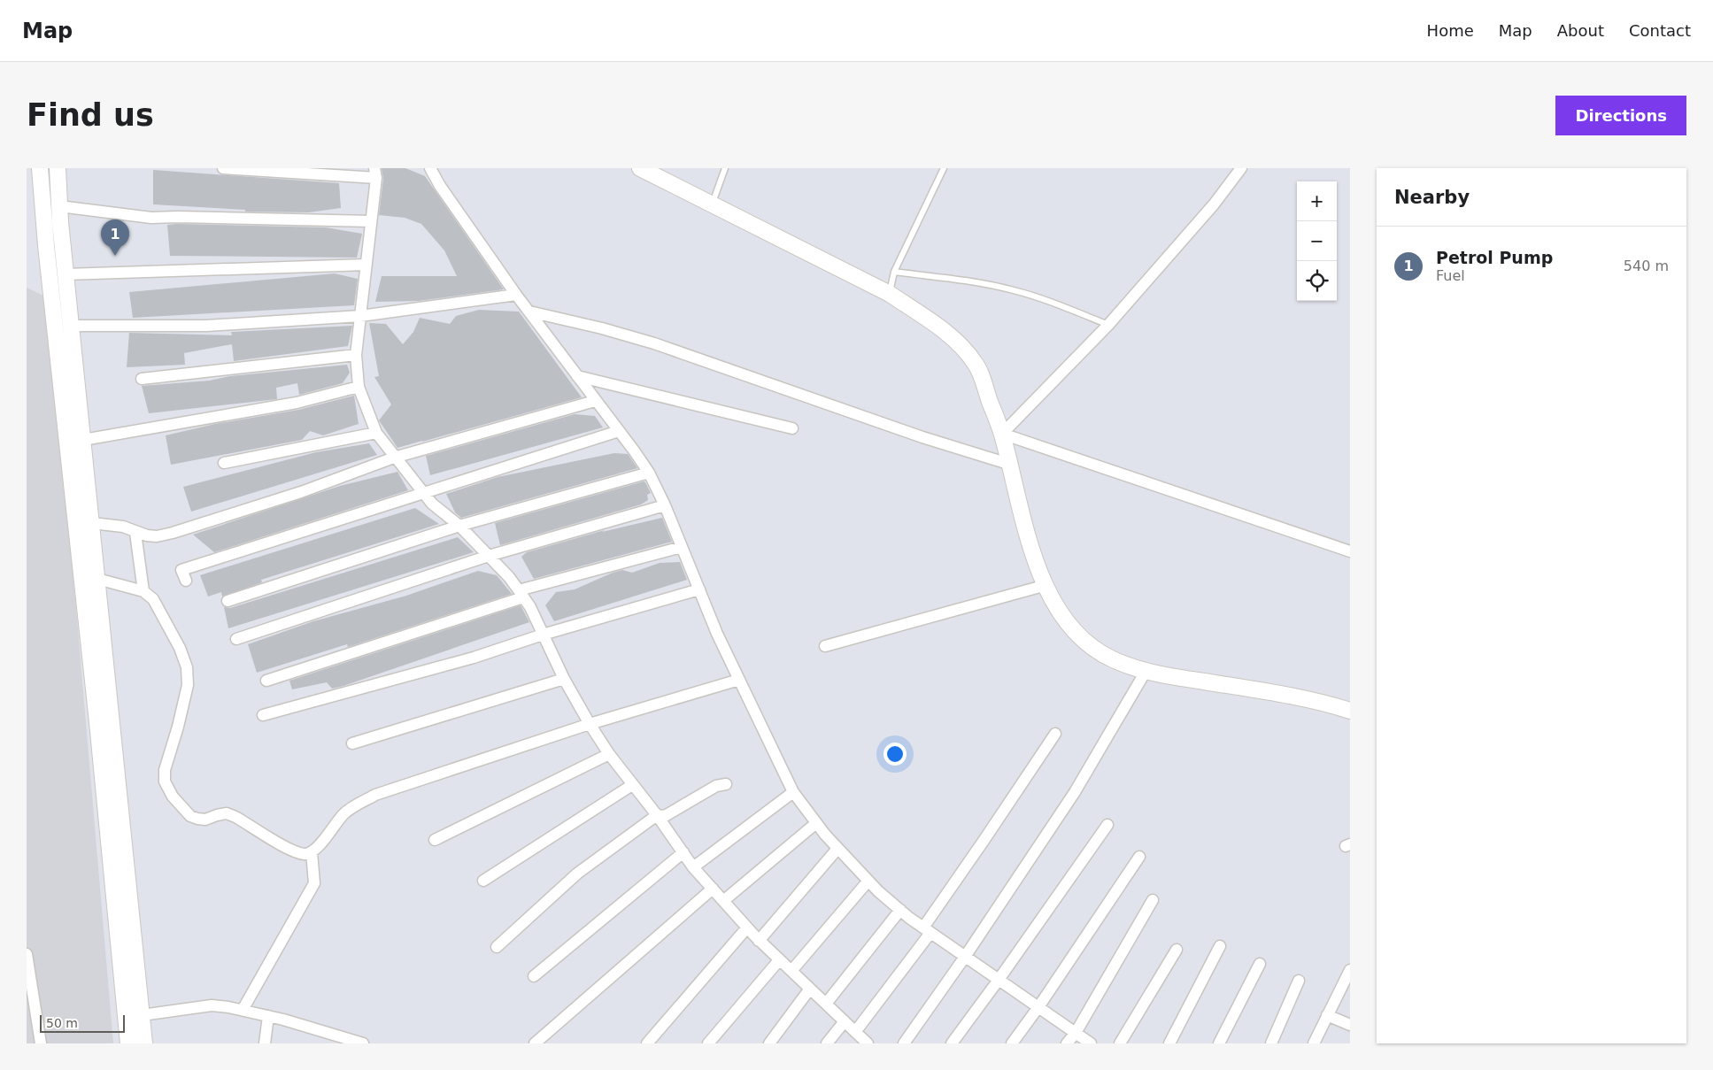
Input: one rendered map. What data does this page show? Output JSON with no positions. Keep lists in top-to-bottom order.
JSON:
{
  "scale_bar": "50 m",
  "page": {
    "header": "Map",
    "nav": [
      "Home",
      "Map",
      "About",
      "Contact"
    ],
    "buttons": "Directions",
    "title": "Find us",
    "heading": "Nearby",
    "map_buttons": ["+", "−"],
    "pins": "1",
    "list": [
      {
        "mark": "1",
        "name": "Petrol Pump",
        "note": "Fuel",
        "value": "540 m"
      }
    ],
    "scale": "50 m"
  }
}
